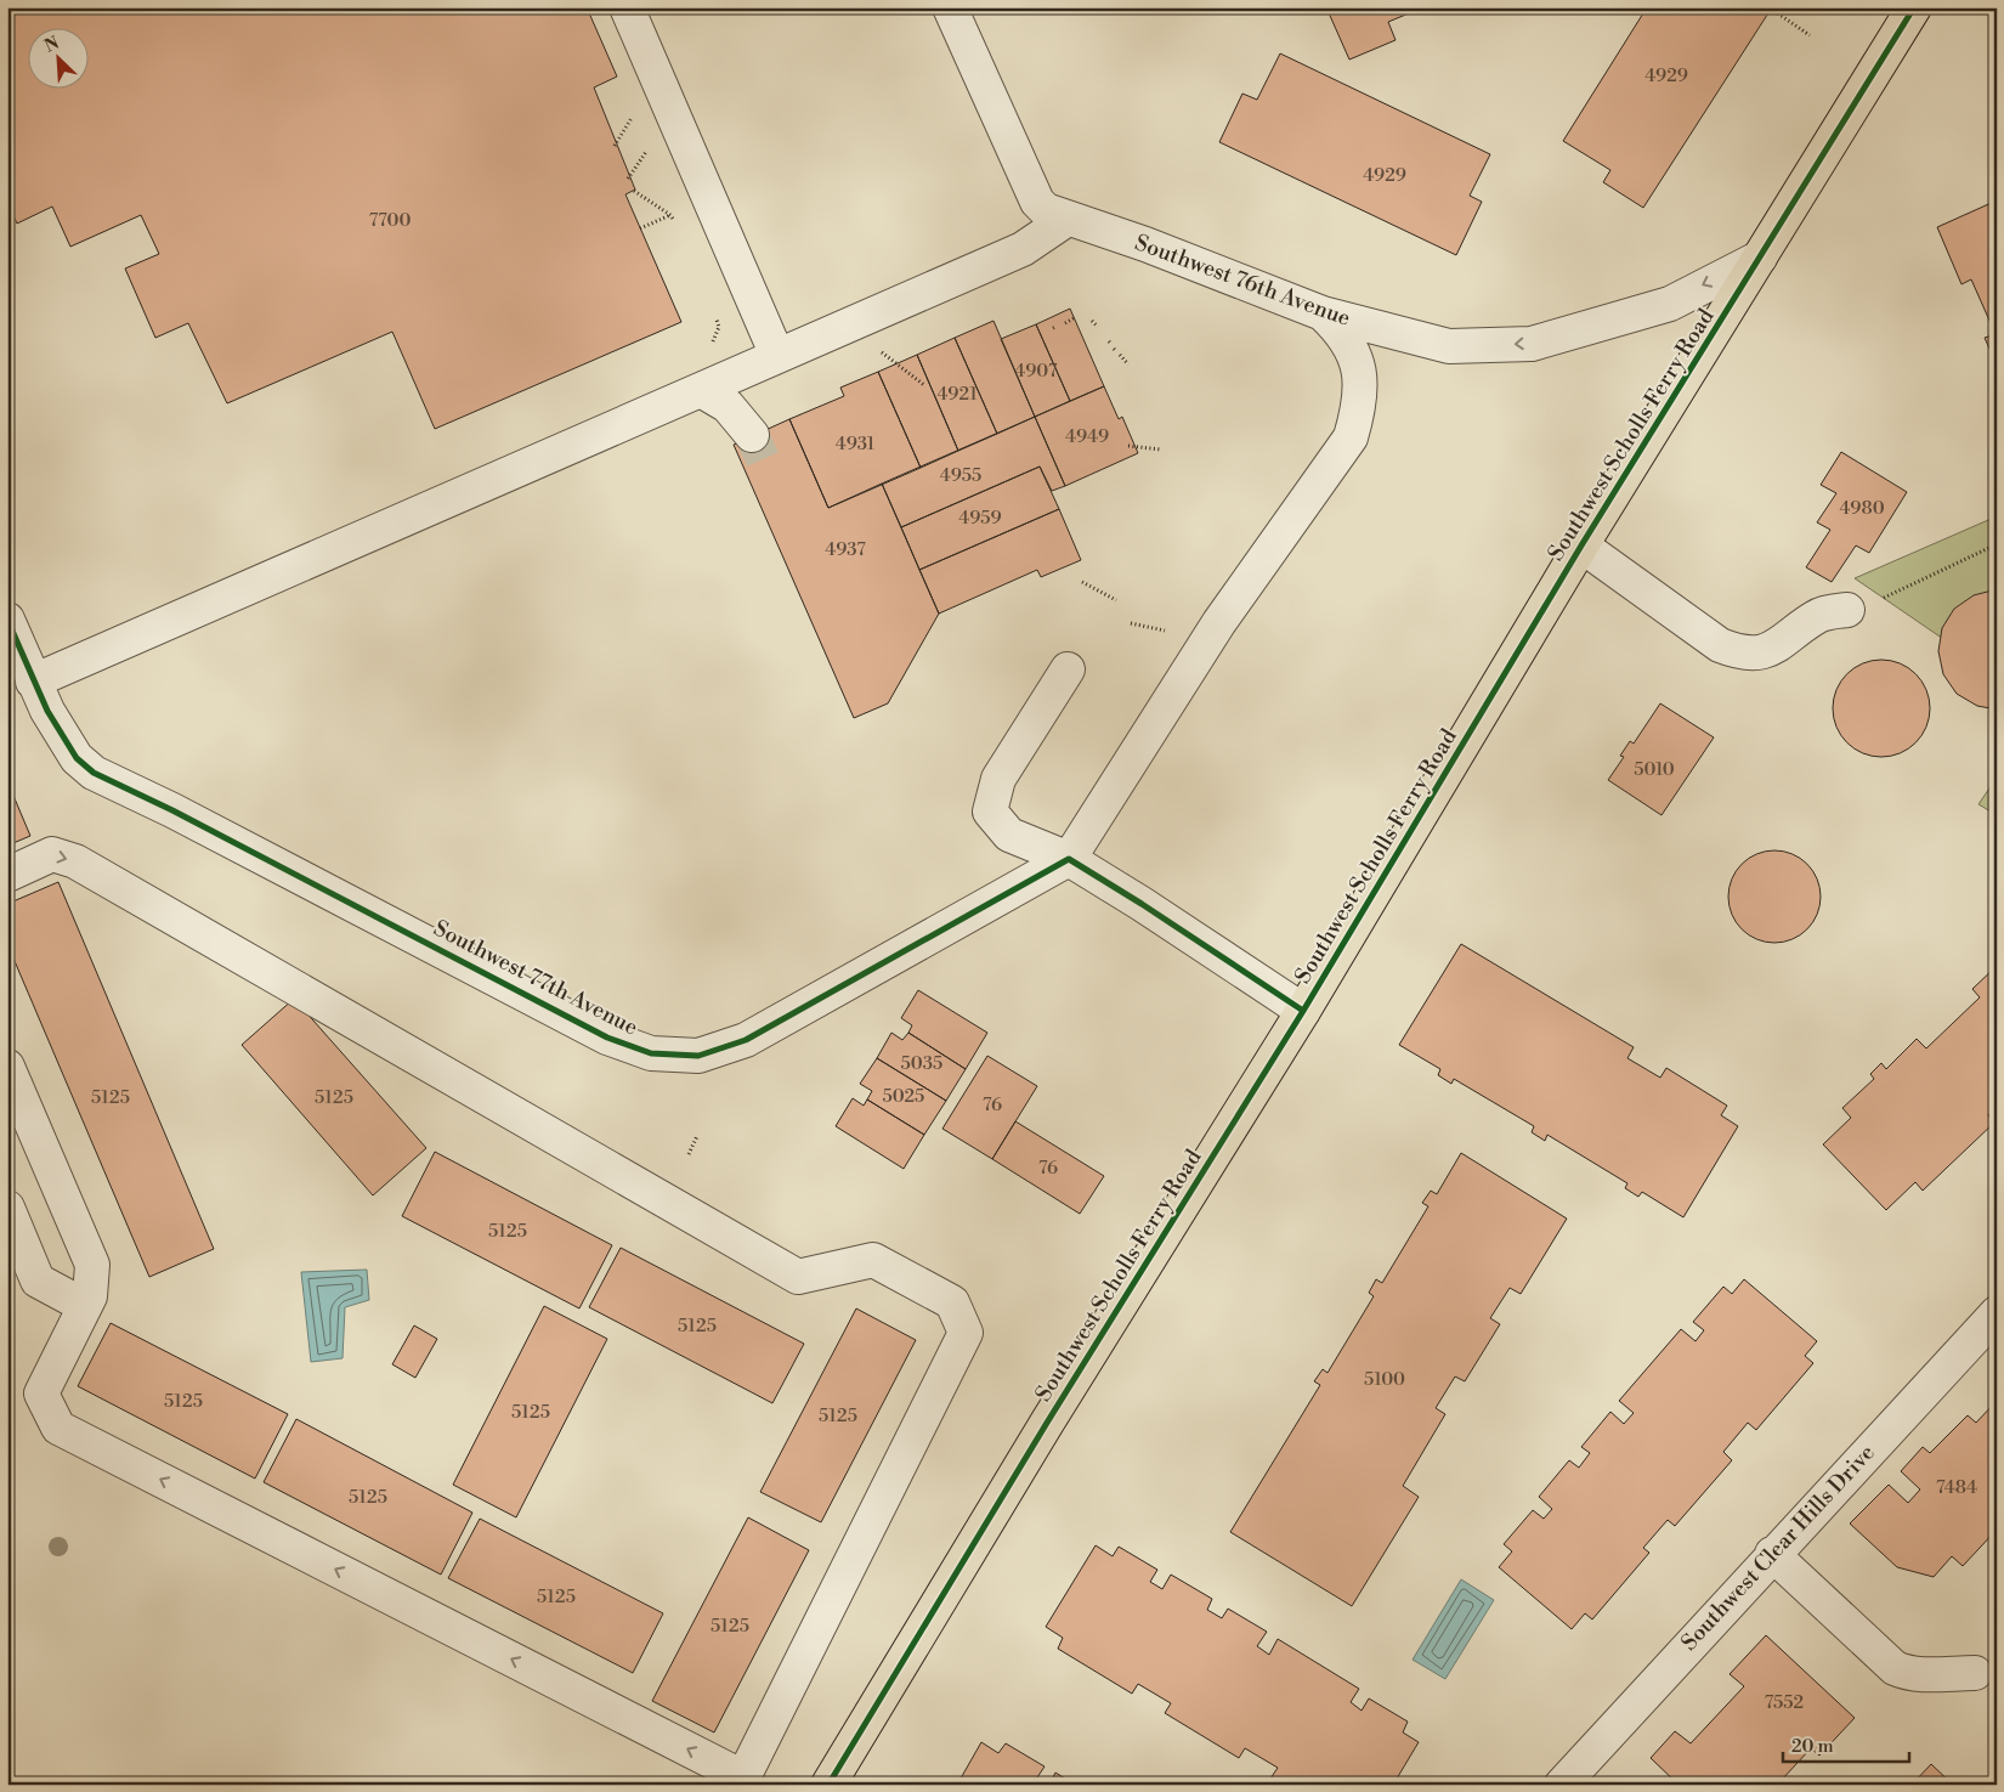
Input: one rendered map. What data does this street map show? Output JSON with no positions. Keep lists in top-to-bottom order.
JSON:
{
  "streets": {
    "main road": ["Southwest Scholls Ferry Road"],
    "street": ["Southwest 76th Avenue", "Southwest 77th Avenue", "Southwest Clear Hills Drive"]
  },
  "crossings": [
    ["Southwest 76th Avenue", "Southwest Scholls Ferry Road"]
  ],
  "one_way": ["Southwest 76th Avenue"],
  "house_numbers": [
    "4929",
    "4929",
    "7700",
    "4907",
    "4921",
    "4949",
    "4931",
    "4955",
    "4980",
    "4959",
    "4937",
    "5010",
    "5035",
    "5025",
    "5125",
    "5125",
    "76",
    "76",
    "5125",
    "5125",
    "5100",
    "5125",
    "5125",
    "5125",
    "7484",
    "5125",
    "5125",
    "5125",
    "7552"
  ],
  "scale_bar": "20 m",
  "north": "top left"
}
